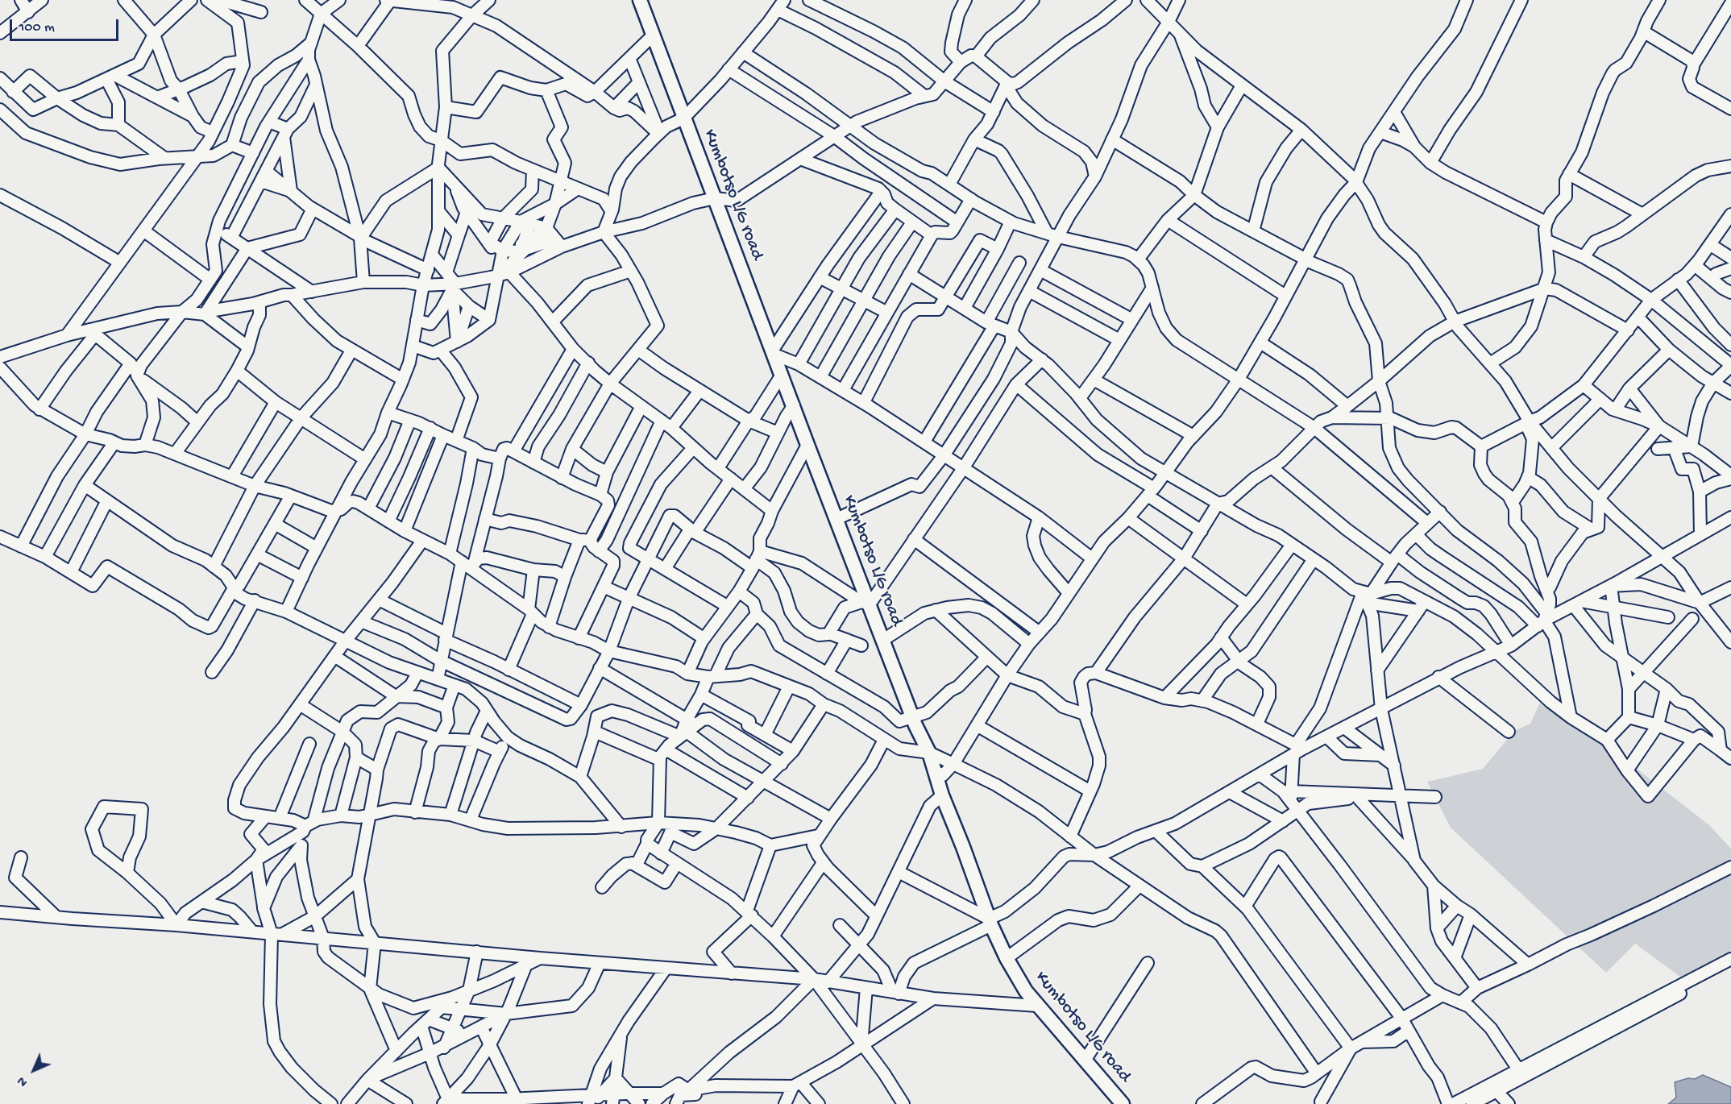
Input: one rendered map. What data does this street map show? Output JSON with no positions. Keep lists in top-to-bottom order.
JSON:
{
  "streets": {
    "main road": ["Kumbotso L/G road"]
  },
  "scale_bar": "100 m",
  "north": "bottom left"
}
